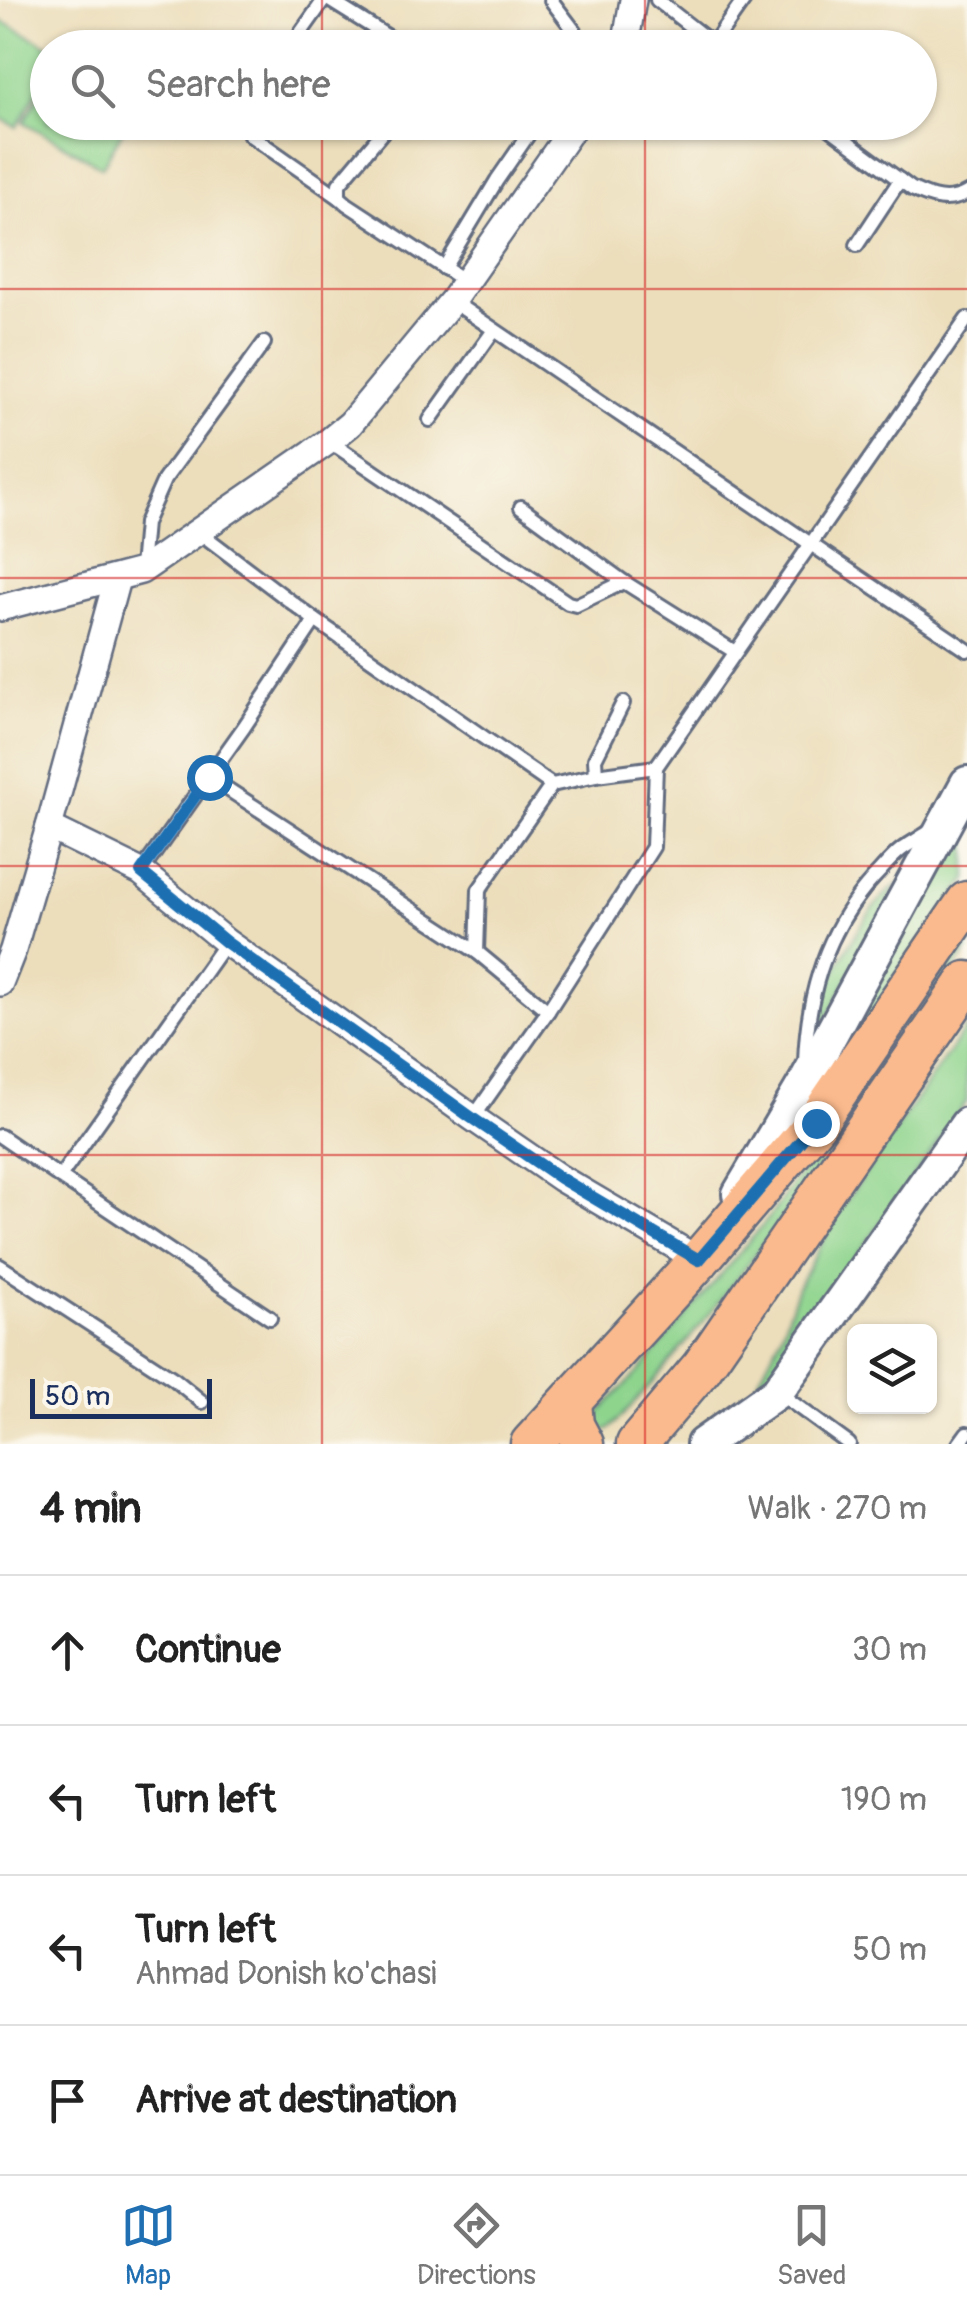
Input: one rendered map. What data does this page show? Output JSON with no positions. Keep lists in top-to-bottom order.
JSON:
{
  "scale_bar": "50 m",
  "page": {
    "search": "Search here",
    "scale": "50 m",
    "heading": ["4 min", "Walk · 270 m"],
    "list": [
      ["Continue", "30 m"],
      ["Turn left", "190 m"],
      ["Turn left", "Ahmad Donish ko'chasi", "50 m"],
      "Arrive at destination"
    ],
    "nav": ["Map", "Directions", "Saved"]
  }
}
